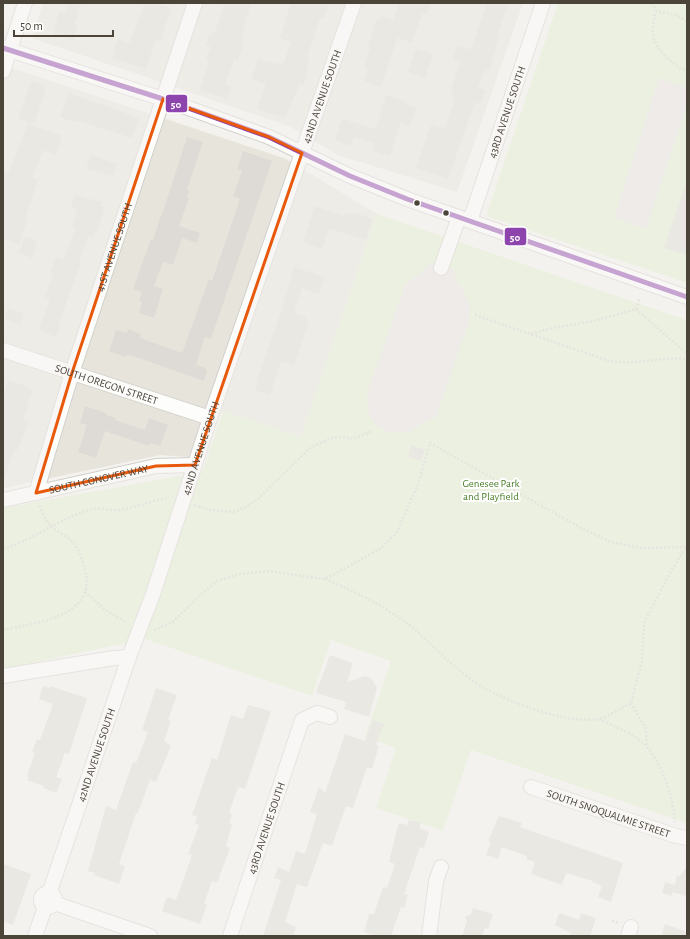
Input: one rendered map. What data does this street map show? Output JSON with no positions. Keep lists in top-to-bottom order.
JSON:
{
  "streets": {
    "street": [
      "42ND AVENUE SOUTH",
      "43RD AVENUE SOUTH",
      "41ST AVENUE SOUTH",
      "SOUTH OREGON STREET",
      "SOUTH CONOVER WAY",
      "SOUTH SNOQUALMIE STREET"
    ]
  },
  "crossings": [
    ["42ND AVENUE SOUTH", "SOUTH OREGON STREET"],
    ["42ND AVENUE SOUTH", "SOUTH CONOVER WAY"],
    ["41ST AVENUE SOUTH", "SOUTH OREGON STREET"],
    ["41ST AVENUE SOUTH", "SOUTH CONOVER WAY"]
  ],
  "parks": ["Genesee Park and Playfield"],
  "lines": ["transit line 50"],
  "scale_bar": "50 m"
}
